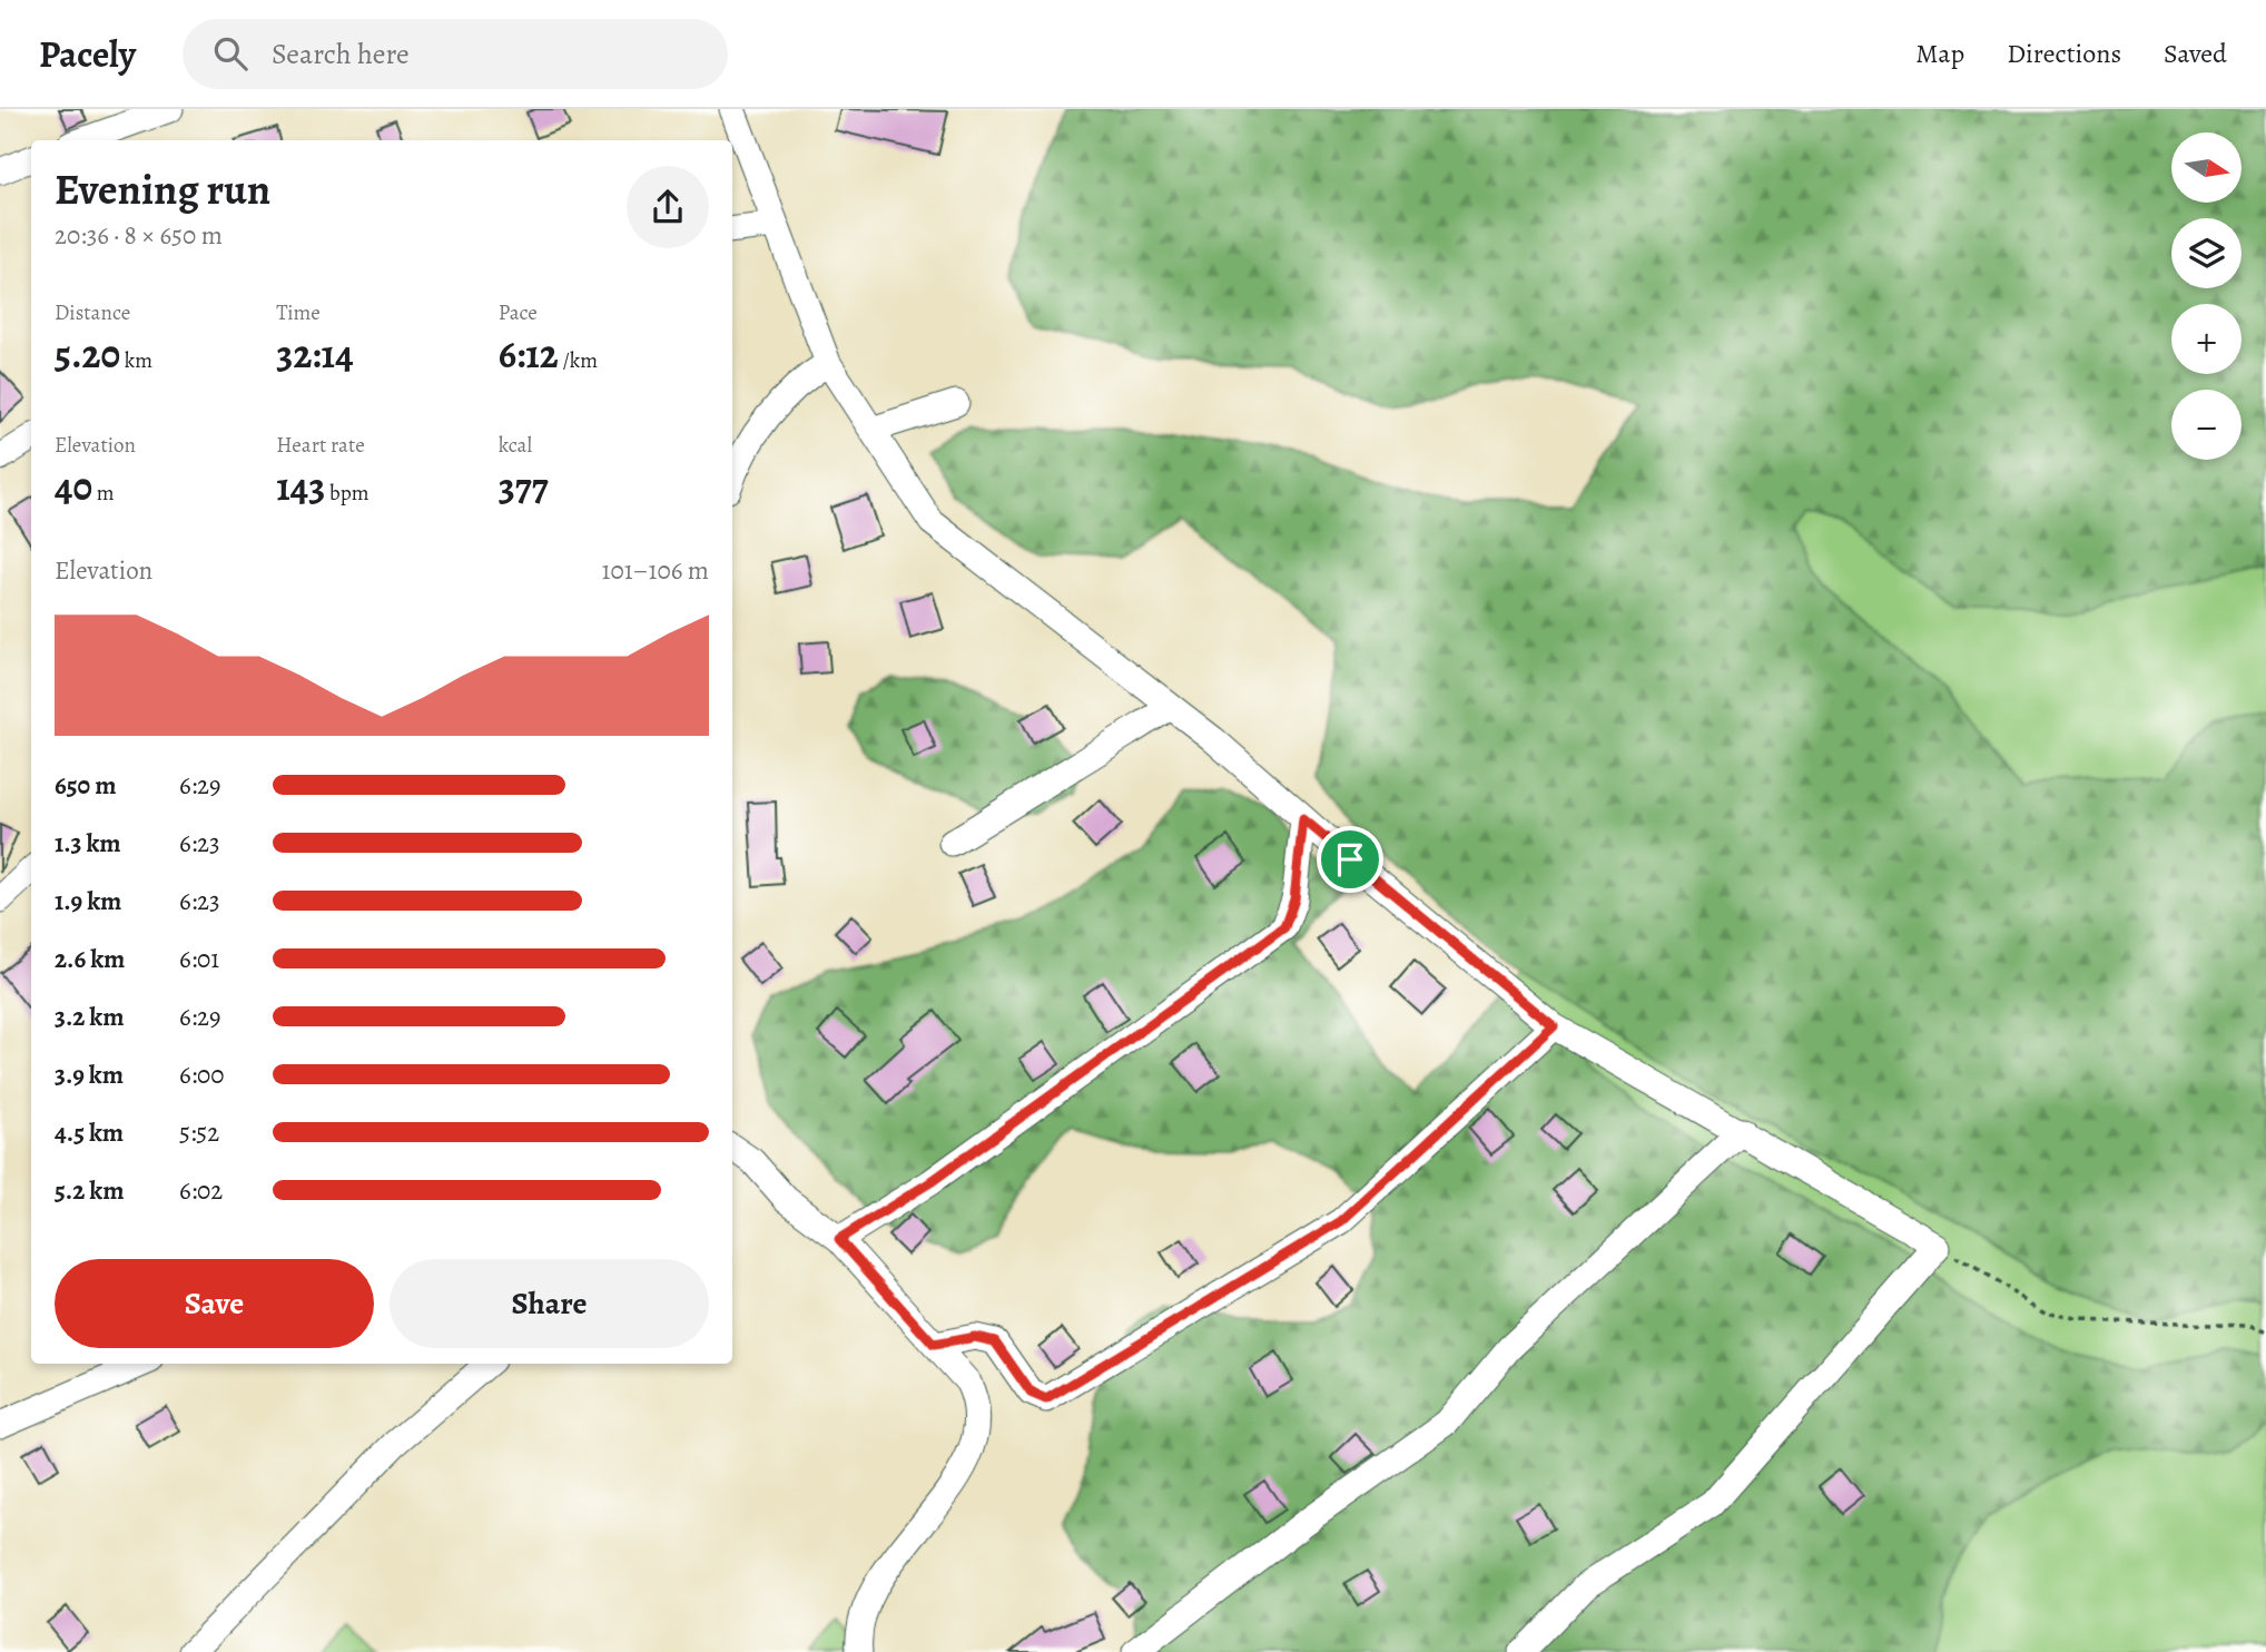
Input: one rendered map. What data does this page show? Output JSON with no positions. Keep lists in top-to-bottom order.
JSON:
{
  "north": "right",
  "page": {
    "header": "Pacely",
    "search": "Search here",
    "nav": ["Map", "Directions", "Saved"],
    "map_buttons": ["+", "−"],
    "heading": ["Evening run", "20:36 · 8 × 650 m"],
    "stats": [
      ["Distance", "5.20 km"],
      ["Time", "32:14"],
      ["Pace", "6:12 /km"],
      ["Elevation", "40 m"],
      ["Heart rate", "143 bpm"],
      ["kcal", "377"]
    ],
    "chart": ["Elevation", "101–106 m"],
    "list": [
      {
        "name": "650 m",
        "note": "6:29"
      },
      {
        "name": "1.3 km",
        "note": "6:23"
      },
      {
        "name": "1.9 km",
        "note": "6:23"
      },
      {
        "name": "2.6 km",
        "note": "6:01"
      },
      {
        "name": "3.2 km",
        "note": "6:29"
      },
      {
        "name": "3.9 km",
        "note": "6:00"
      },
      {
        "name": "4.5 km",
        "note": "5:52"
      },
      {
        "name": "5.2 km",
        "note": "6:02"
      }
    ],
    "buttons": ["Save", "Share"]
  }
}
